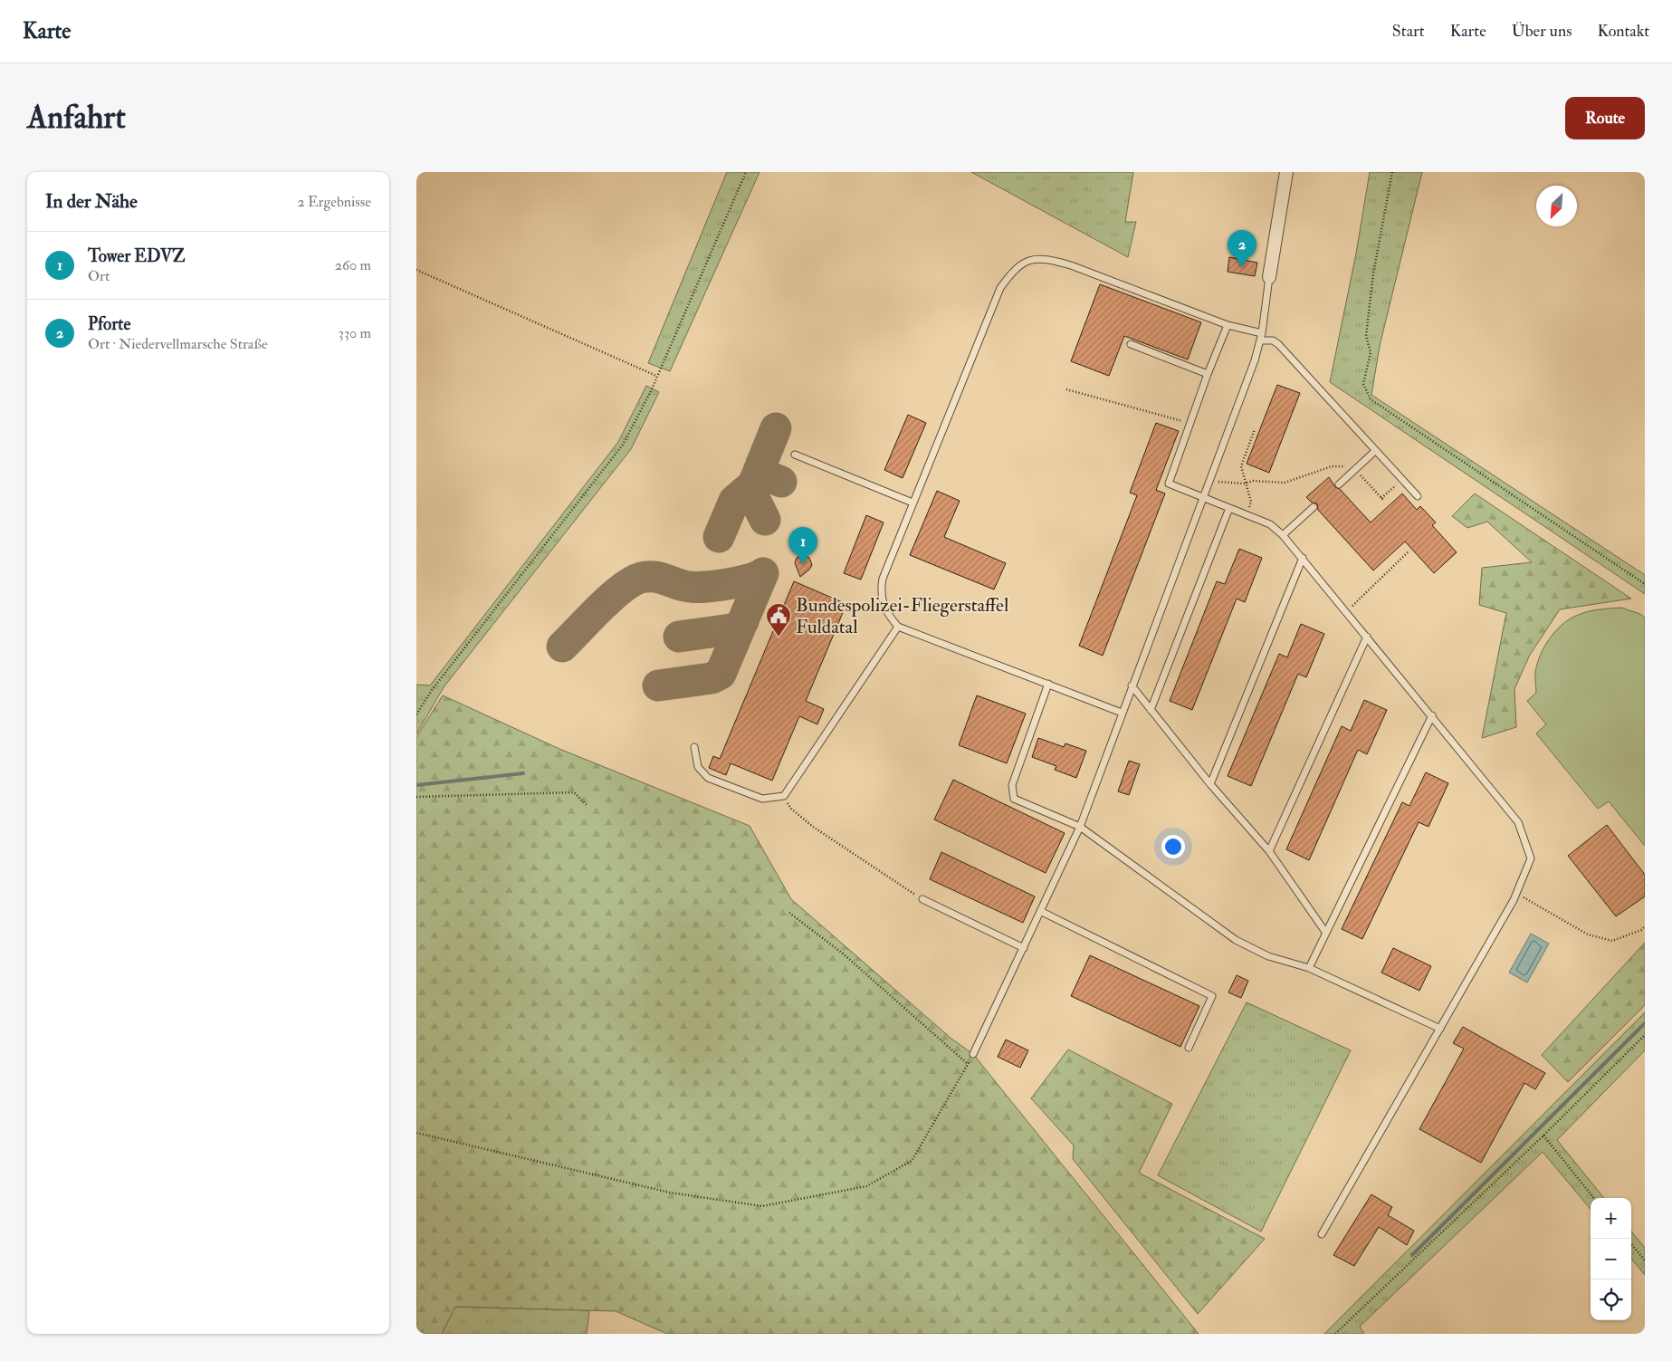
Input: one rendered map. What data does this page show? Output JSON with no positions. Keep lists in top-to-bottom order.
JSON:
{
  "places": {
    "public building": ["Bundespolizei-Fliegerstaffel Fuldatal"]
  },
  "north": "bottom left",
  "page": {
    "header": "Karte",
    "nav": [
      "Start",
      "Karte",
      "Über uns",
      "Kontakt"
    ],
    "buttons": "Route",
    "title": "Anfahrt",
    "heading": ["In der Nähe", "2 Ergebnisse"],
    "pins": ["2", "1"],
    "list": [
      {
        "mark": "1",
        "name": "Tower EDVZ",
        "note": "Ort",
        "value": "260 m"
      },
      {
        "mark": "2",
        "name": "Pforte",
        "note": "Ort · Niedervellmarsche Straße",
        "value": "330 m"
      }
    ],
    "map_buttons": ["+", "−"]
  }
}
